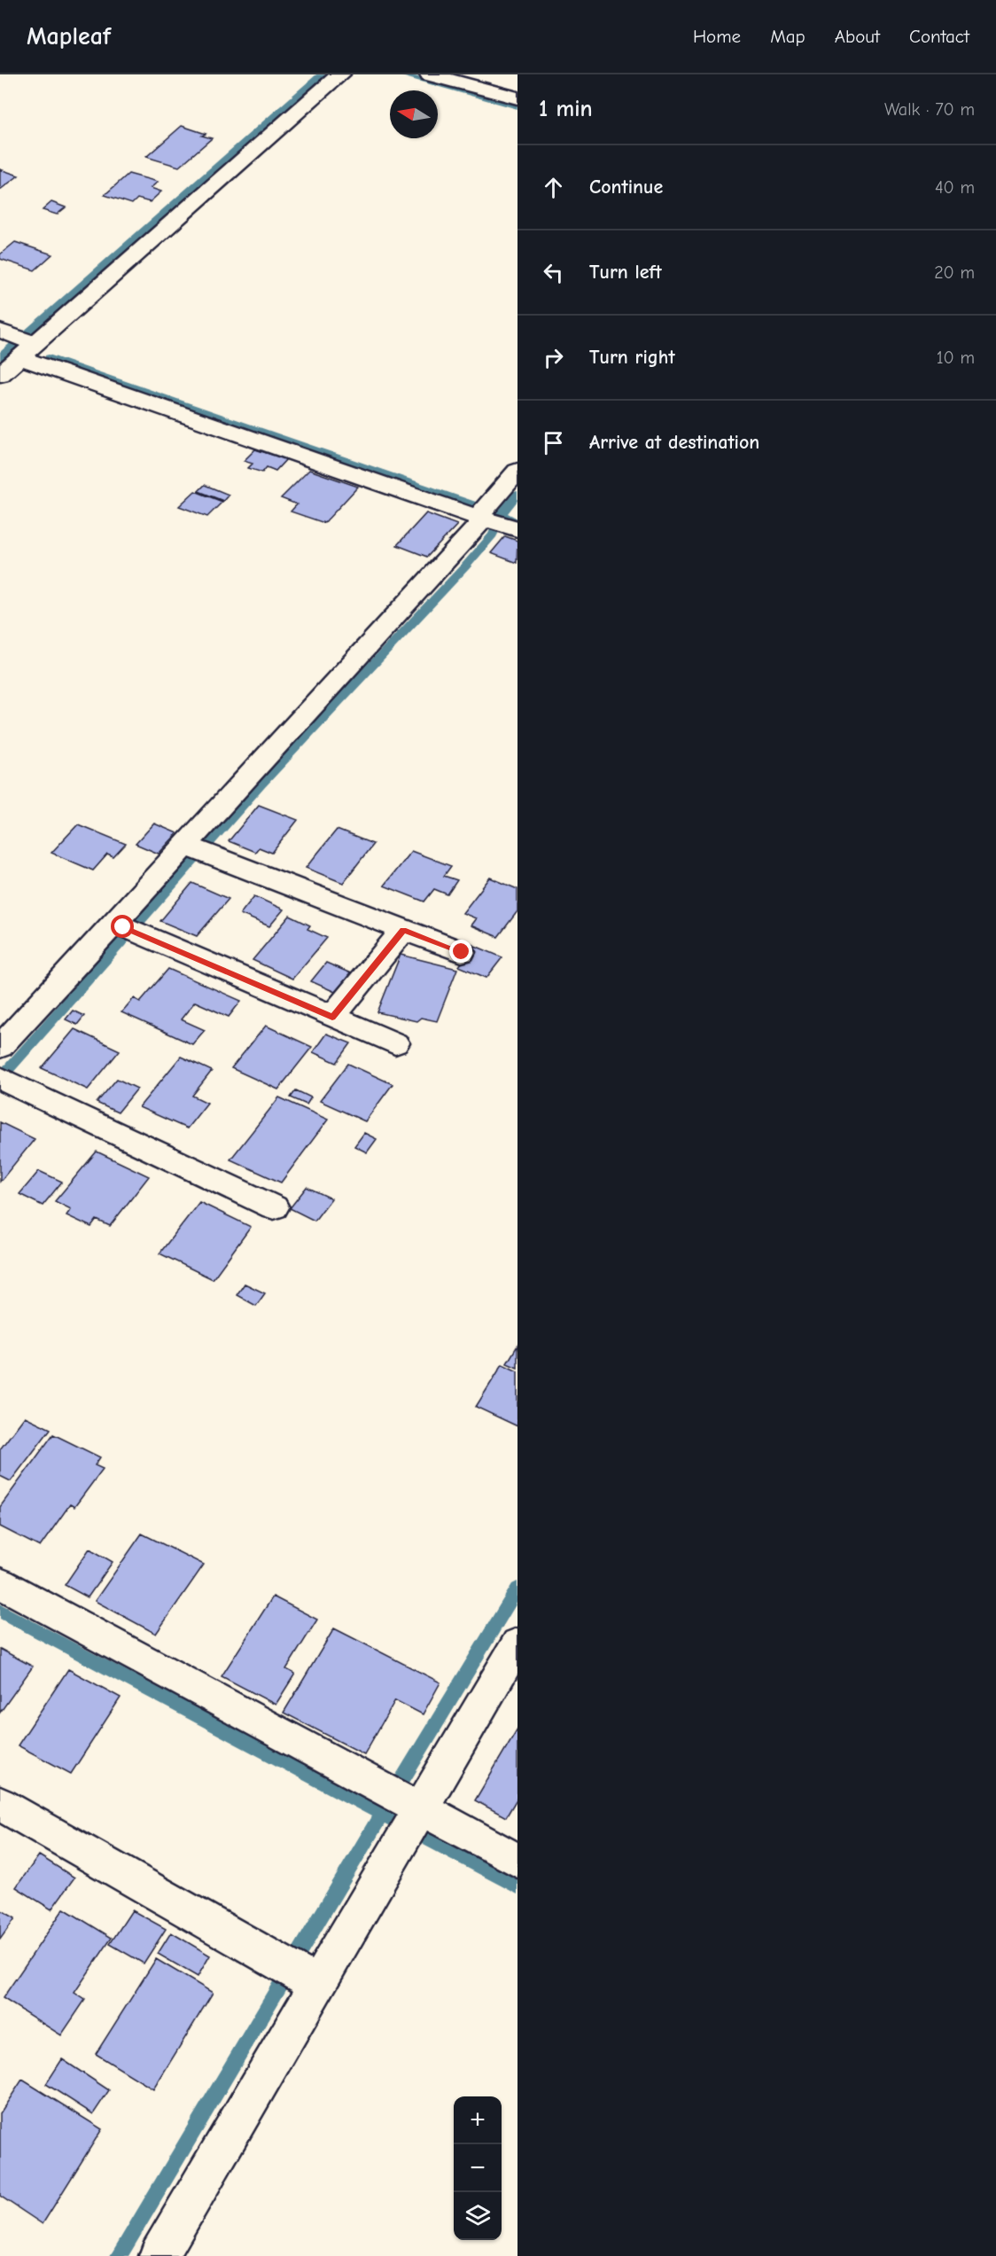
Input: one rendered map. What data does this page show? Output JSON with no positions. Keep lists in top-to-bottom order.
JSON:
{
  "north": "left",
  "page": {
    "header": "Mapleaf",
    "nav": [
      "Home",
      "Map",
      "About",
      "Contact"
    ],
    "heading": ["1 min", "Walk · 70 m"],
    "list": [
      ["Continue", "40 m"],
      ["Turn left", "20 m"],
      ["Turn right", "10 m"],
      "Arrive at destination"
    ],
    "map_buttons": ["+", "−"]
  }
}
